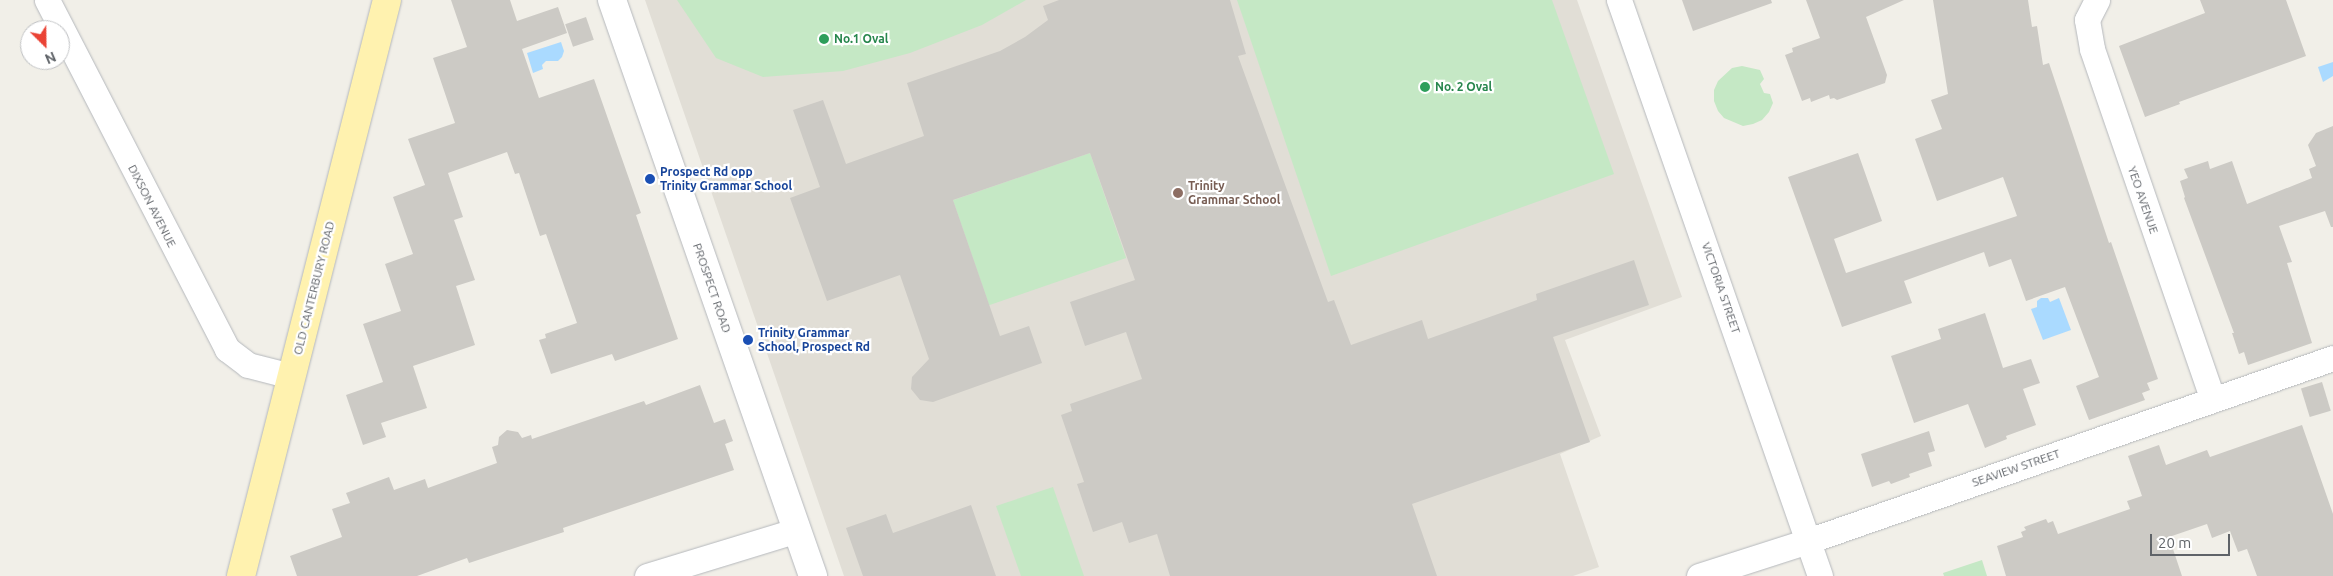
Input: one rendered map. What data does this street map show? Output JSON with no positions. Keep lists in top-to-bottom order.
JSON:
{
  "streets": {
    "main road": ["OLD CANTERBURY ROAD"],
    "street": [
      "YEO AVENUE",
      "DIXSON AVENUE",
      "PROSPECT ROAD",
      "VICTORIA STREET",
      "SEAVIEW STREET"
    ]
  },
  "crossings": [
    ["YEO AVENUE", "SEAVIEW STREET"],
    ["DIXSON AVENUE", "OLD CANTERBURY ROAD"],
    ["VICTORIA STREET", "SEAVIEW STREET"]
  ],
  "places": [
    "No.1 Oval",
    "No. 2 Oval",
    "Prospect Rd opp Trinity Grammar School",
    "Trinity Grammar School",
    "Trinity Grammar School, Prospect Rd"
  ],
  "scale_bar": "20 m",
  "north": "bottom right"
}
